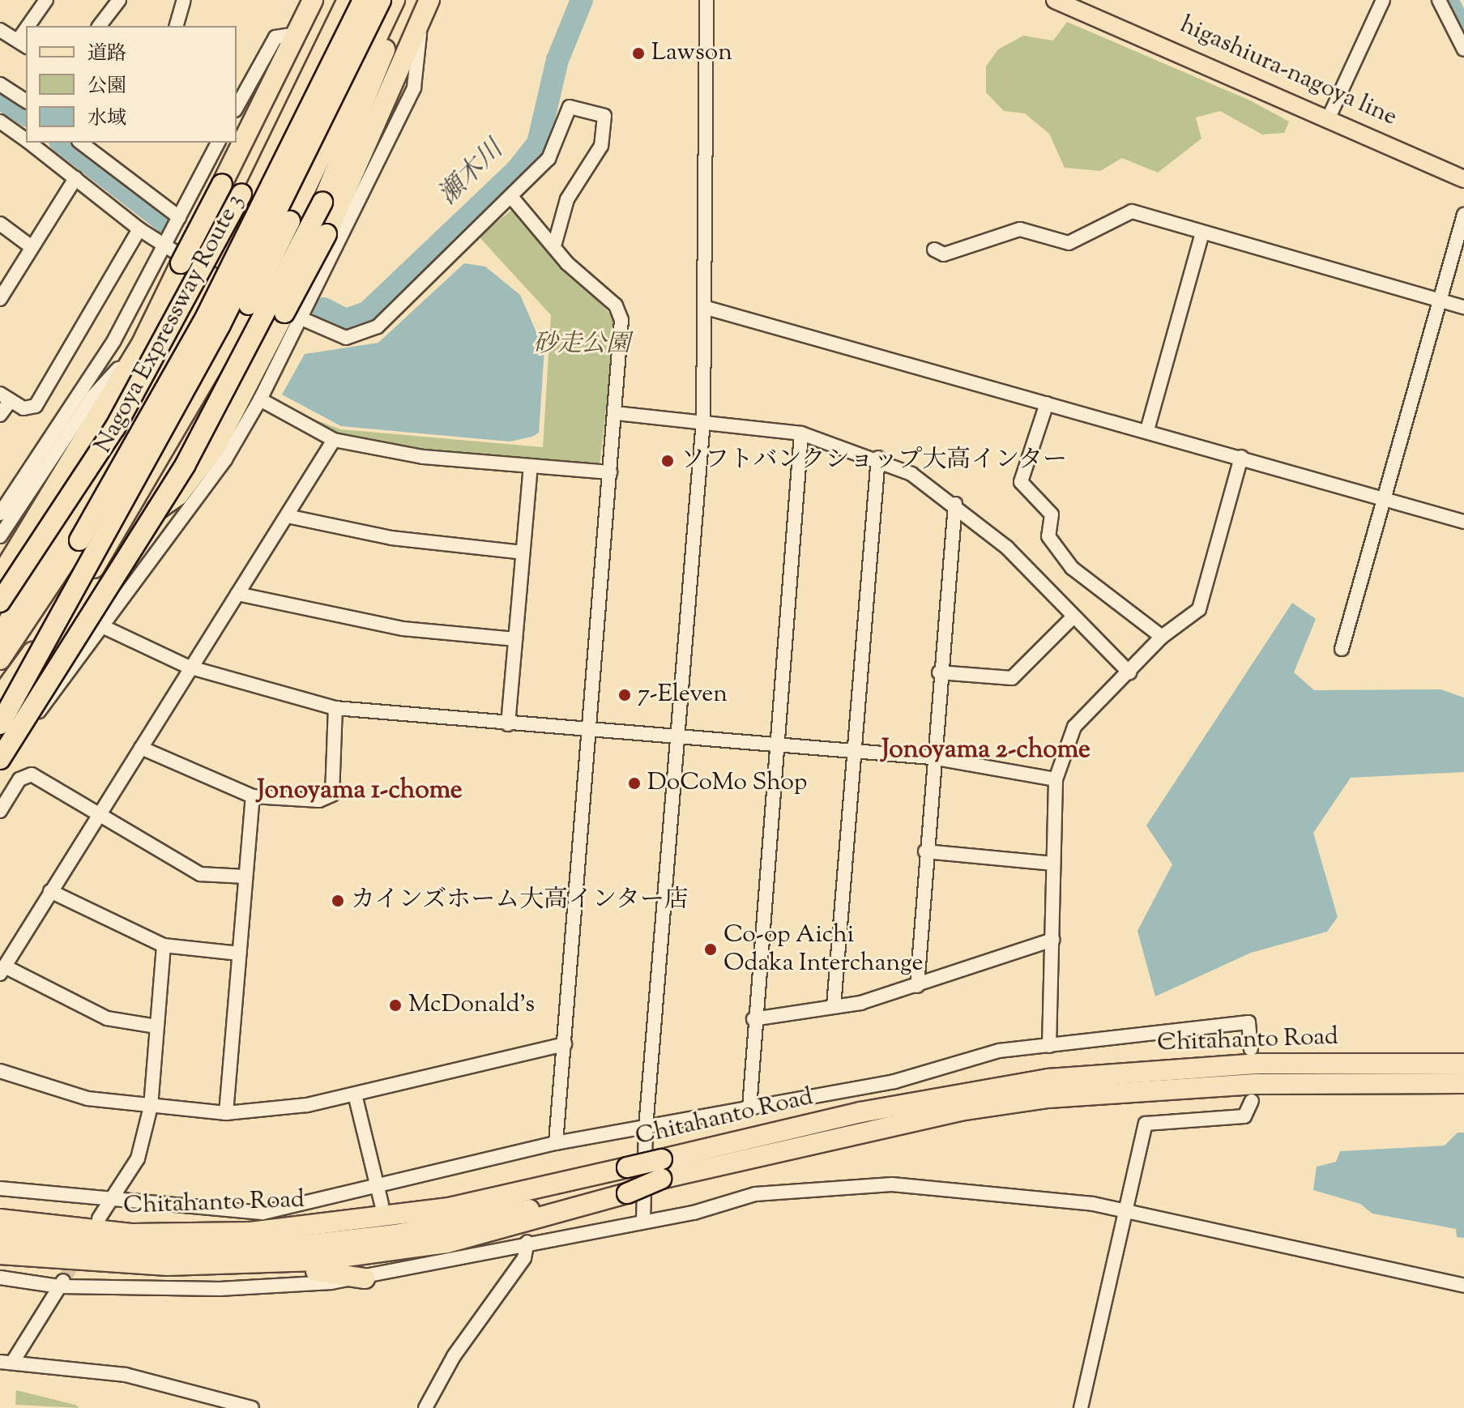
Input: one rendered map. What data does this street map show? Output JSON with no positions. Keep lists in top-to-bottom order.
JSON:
{
  "streets": {
    "highway": ["Nagoya Expressway Route 3", "Chitahanto Road"],
    "main road": ["higashiura-nagoya line"]
  },
  "districts": ["Jonoyama 2-chome", "Jonoyama 1-chome"],
  "water": ["瀬木川"],
  "parks": ["砂走公園"],
  "places": [
    "Lawson",
    "ソフトバンクショップ大高インター",
    "7-Eleven",
    "DoCoMo Shop",
    "カインズホーム大高インター店",
    "Co-op Aichi Odaka Interchange",
    "McDonald's"
  ],
  "legend": ["道路", "公園", "水域"]
}
